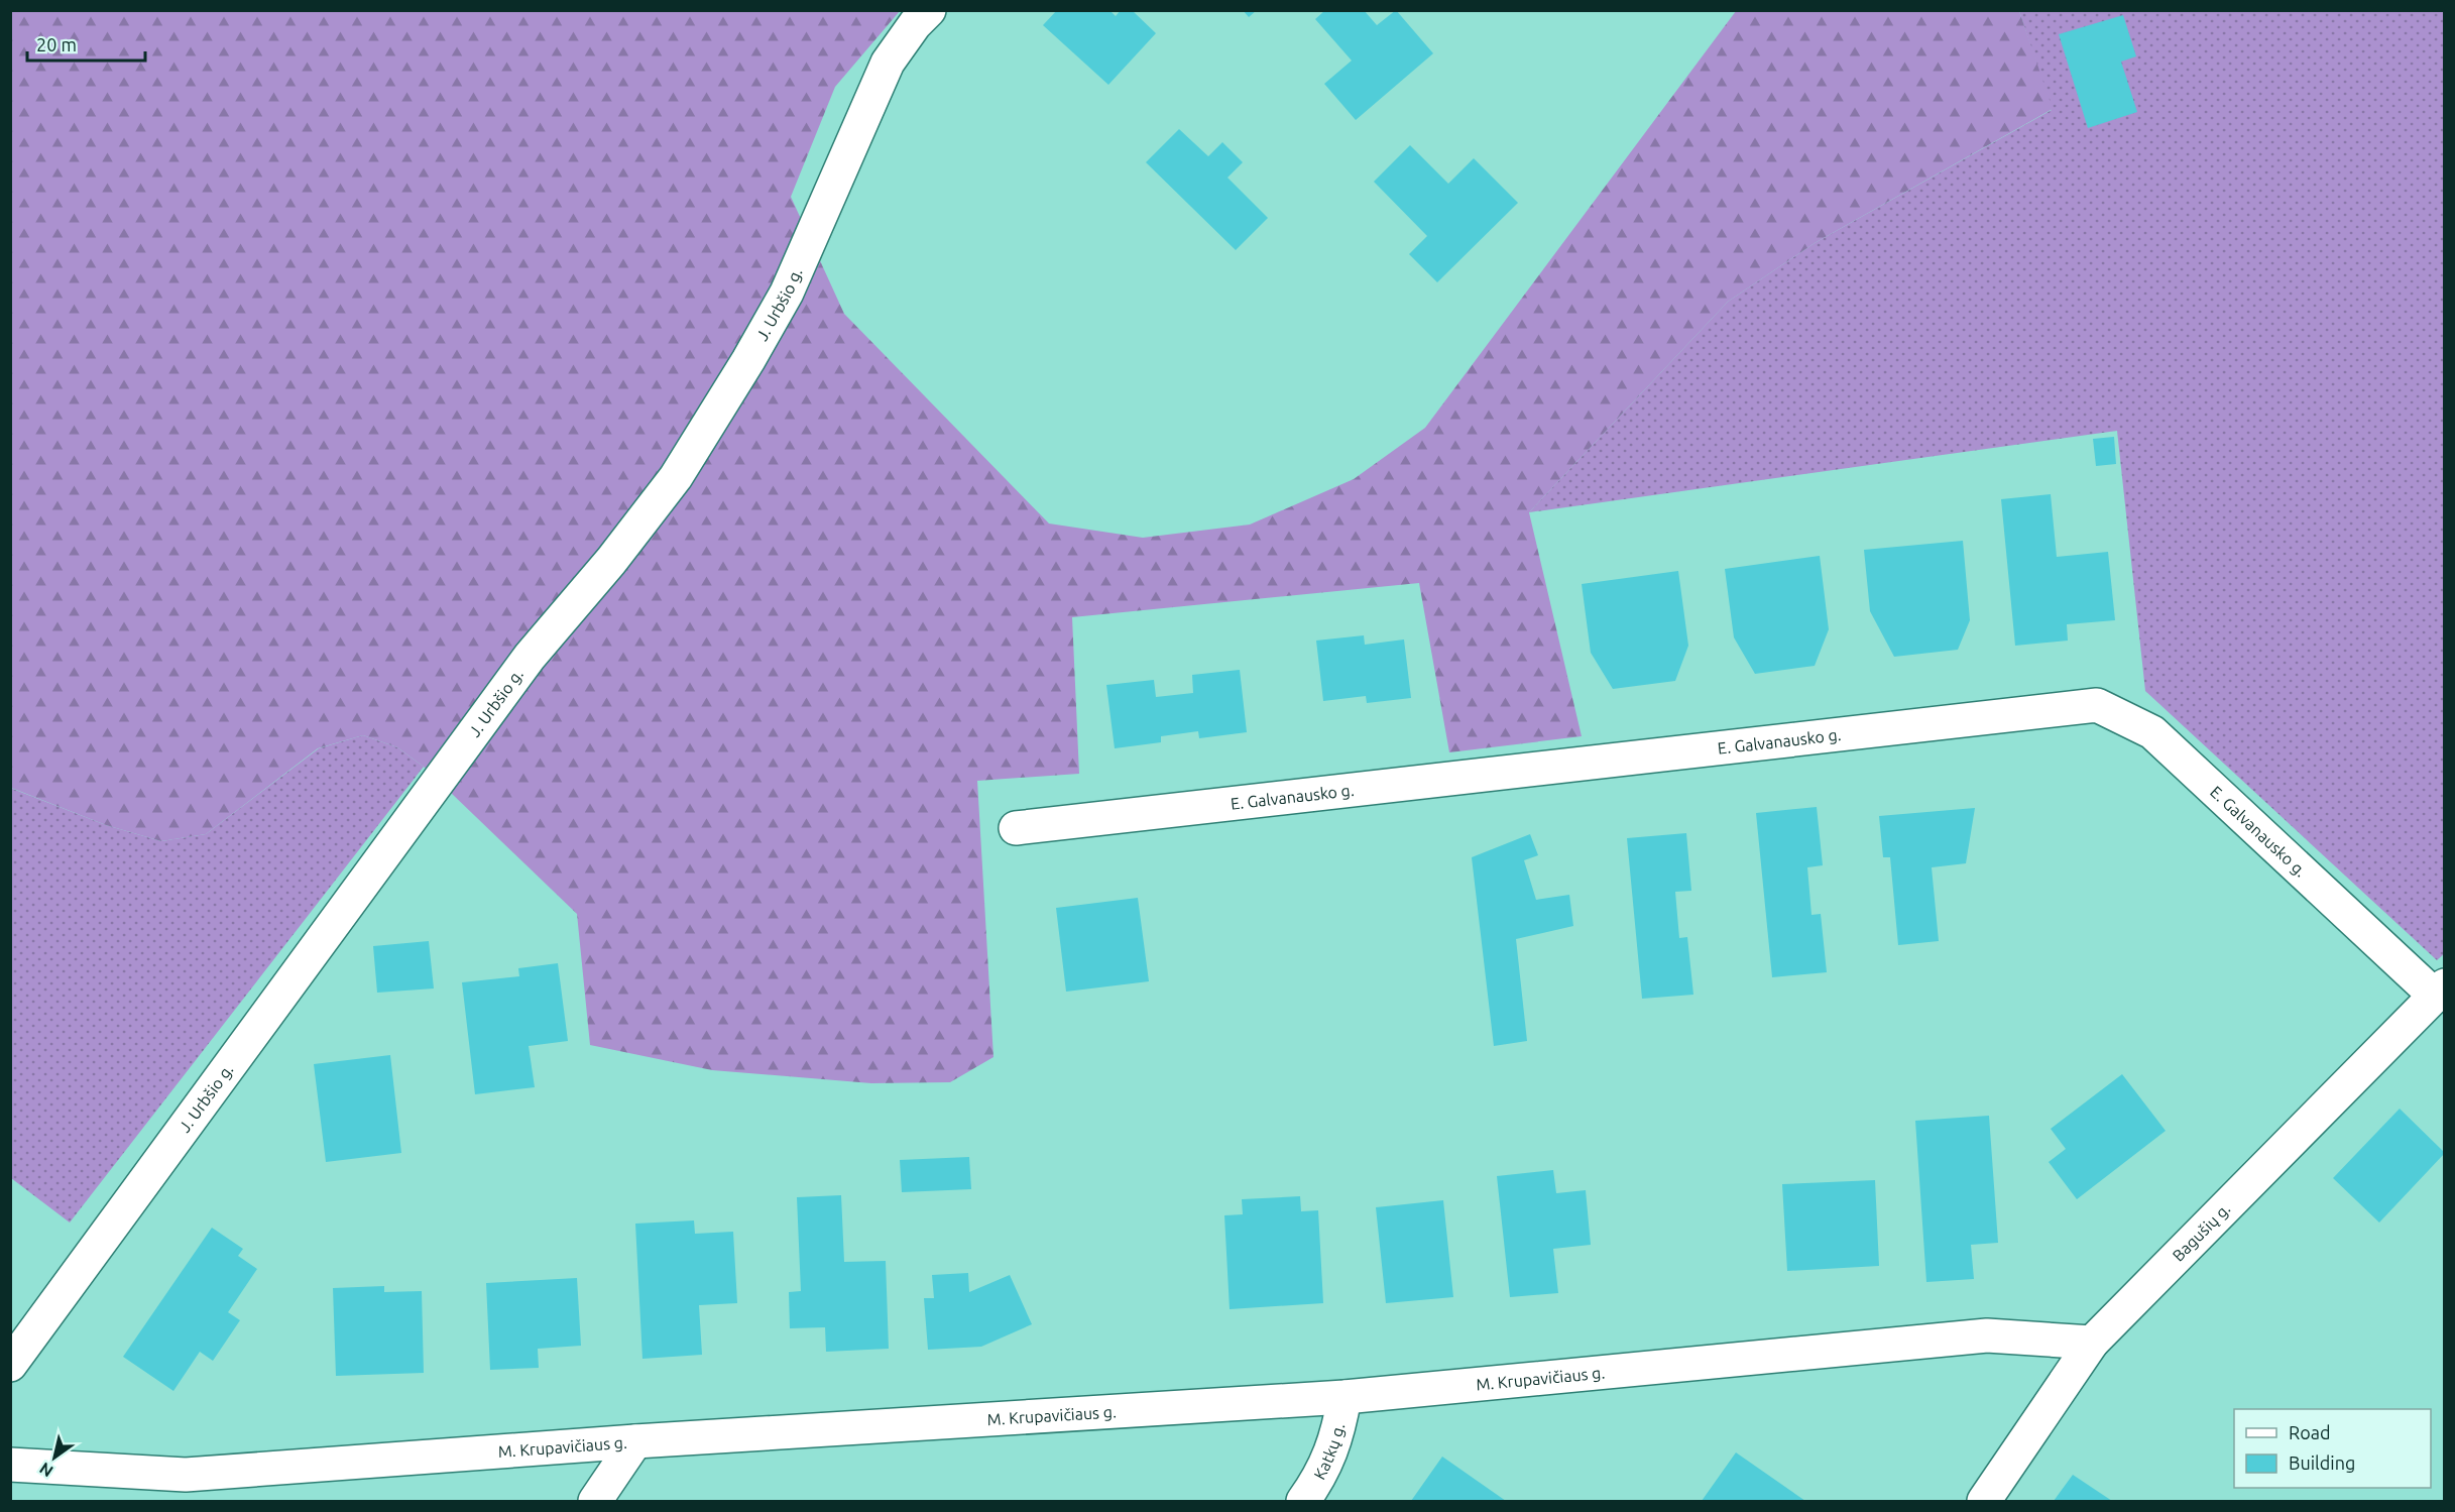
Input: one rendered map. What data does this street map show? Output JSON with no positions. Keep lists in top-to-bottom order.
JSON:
{
  "streets": {
    "street": [
      "J. Urbšio g.",
      "E. Galvanausko g.",
      "Bagušių g.",
      "M. Krupavičiaus g.",
      "Katkų g."
    ]
  },
  "crossings": [
    ["E. Galvanausko g.", "Bagušių g."],
    ["Bagušių g.", "M. Krupavičiaus g."],
    ["M. Krupavičiaus g.", "Katkų g."]
  ],
  "legend": ["Road", "Building"],
  "scale_bar": "20 m",
  "north": "bottom left"
}
